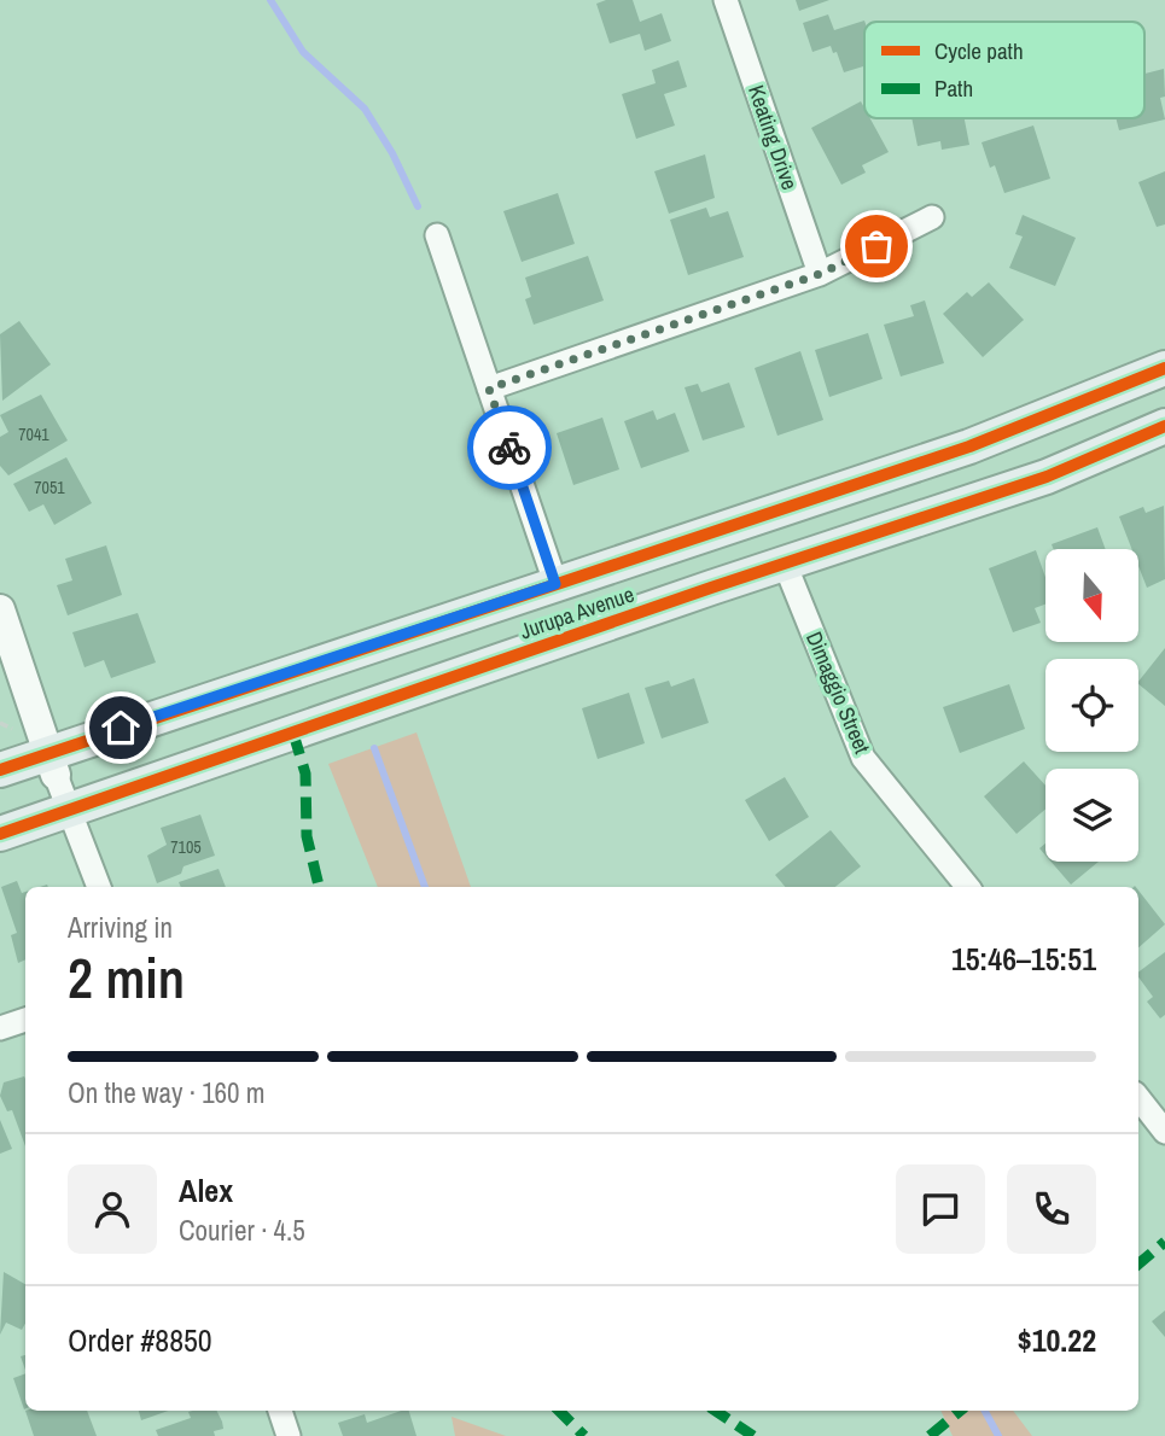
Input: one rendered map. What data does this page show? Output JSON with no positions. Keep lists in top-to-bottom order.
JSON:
{
  "streets": {
    "main road": ["Jurupa Avenue"],
    "street": ["Keating Drive", "Dimaggio Street"]
  },
  "crossings": [
    ["Jurupa Avenue", "Dimaggio Street"]
  ],
  "house_numbers": ["7041", "7051", "7105"],
  "legend": ["Cycle path", "Path"],
  "north": "bottom",
  "page": {
    "heading": ["2 min", "Arriving in", "15:46–15:51"],
    "panel": [
      "Alex",
      "Courier · 4.5",
      "Order #8850",
      "$10.22"
    ],
    "bar": "On the way · 160 m"
  }
}
